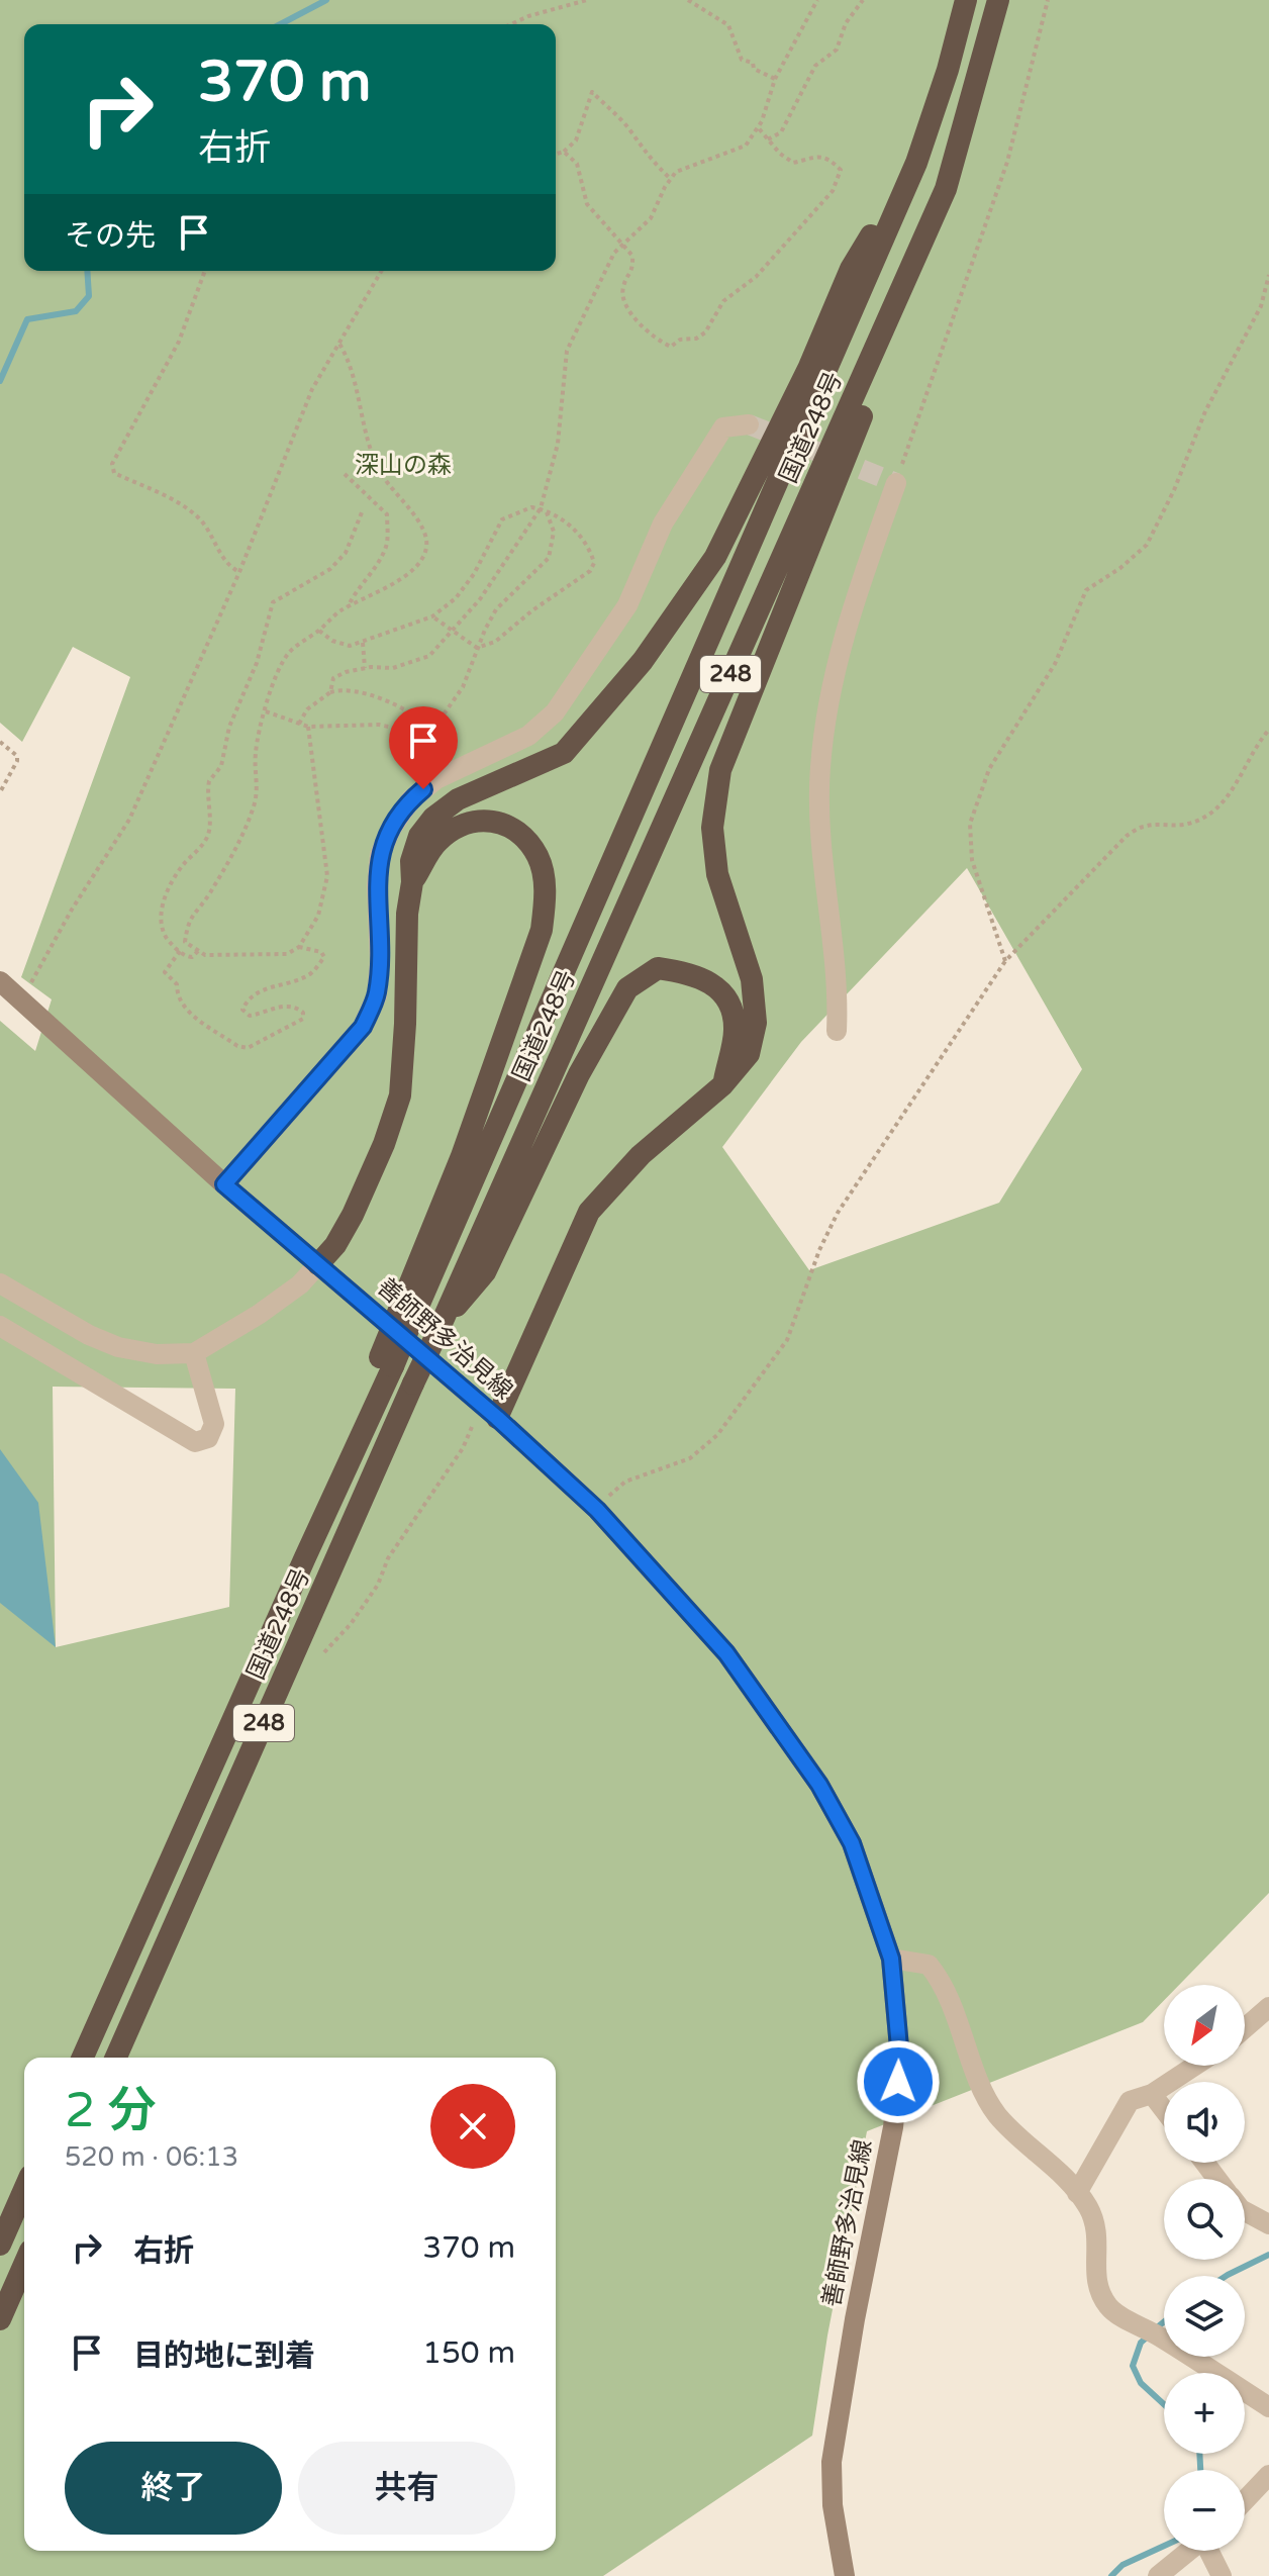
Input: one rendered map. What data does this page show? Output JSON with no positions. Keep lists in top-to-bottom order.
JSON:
{
  "streets": {
    "highway": ["国道248号", "248"],
    "main road": ["善師野多治見線"]
  },
  "parks": ["深山の森"],
  "north": "bottom left",
  "page": {
    "turn": ["370 m", "右折"],
    "then": "その先",
    "map_buttons": ["+", "−"],
    "heading": ["2 分", "520 m · 06:13"],
    "list": [
      {
        "name": "右折",
        "value": "370 m"
      },
      {
        "name": "目的地に到着",
        "value": "150 m"
      }
    ],
    "buttons": ["終了", "共有"]
  }
}
